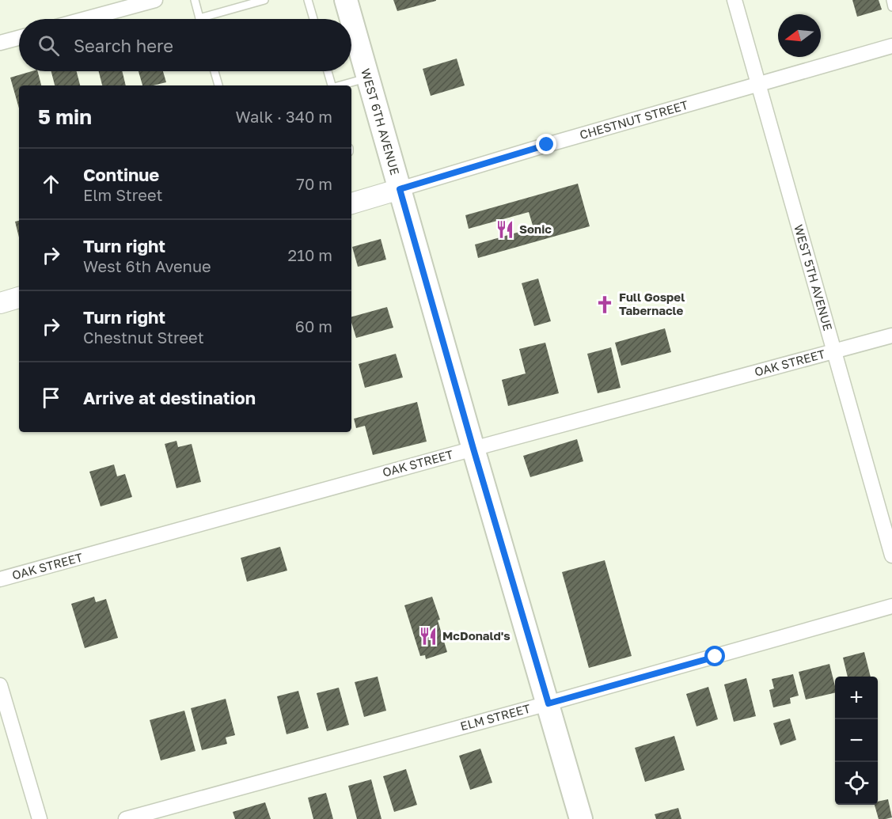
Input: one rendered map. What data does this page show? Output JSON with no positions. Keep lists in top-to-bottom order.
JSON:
{
  "streets": {
    "main road": ["WEST 6TH AVENUE"],
    "street": [
      "CHESTNUT STREET",
      "WEST 5TH AVENUE",
      "OAK STREET",
      "ELM STREET"
    ]
  },
  "crossings": [
    ["CHESTNUT STREET", "WEST 6TH AVENUE"],
    ["CHESTNUT STREET", "WEST 5TH AVENUE"],
    ["WEST 6TH AVENUE", "OAK STREET"],
    ["WEST 6TH AVENUE", "ELM STREET"],
    ["WEST 5TH AVENUE", "OAK STREET"]
  ],
  "places": {
    "restaurant": ["Sonic", "McDonald's"],
    "church": ["Full Gospel Tabernacle"]
  },
  "north": "left",
  "page": {
    "search": "Search here",
    "heading": ["5 min", "Walk · 340 m"],
    "list": [
      ["Continue", "Elm Street", "70 m"],
      ["Turn right", "West 6th Avenue", "210 m"],
      ["Turn right", "Chestnut Street", "60 m"],
      "Arrive at destination"
    ],
    "map_buttons": ["+", "−"]
  }
}
